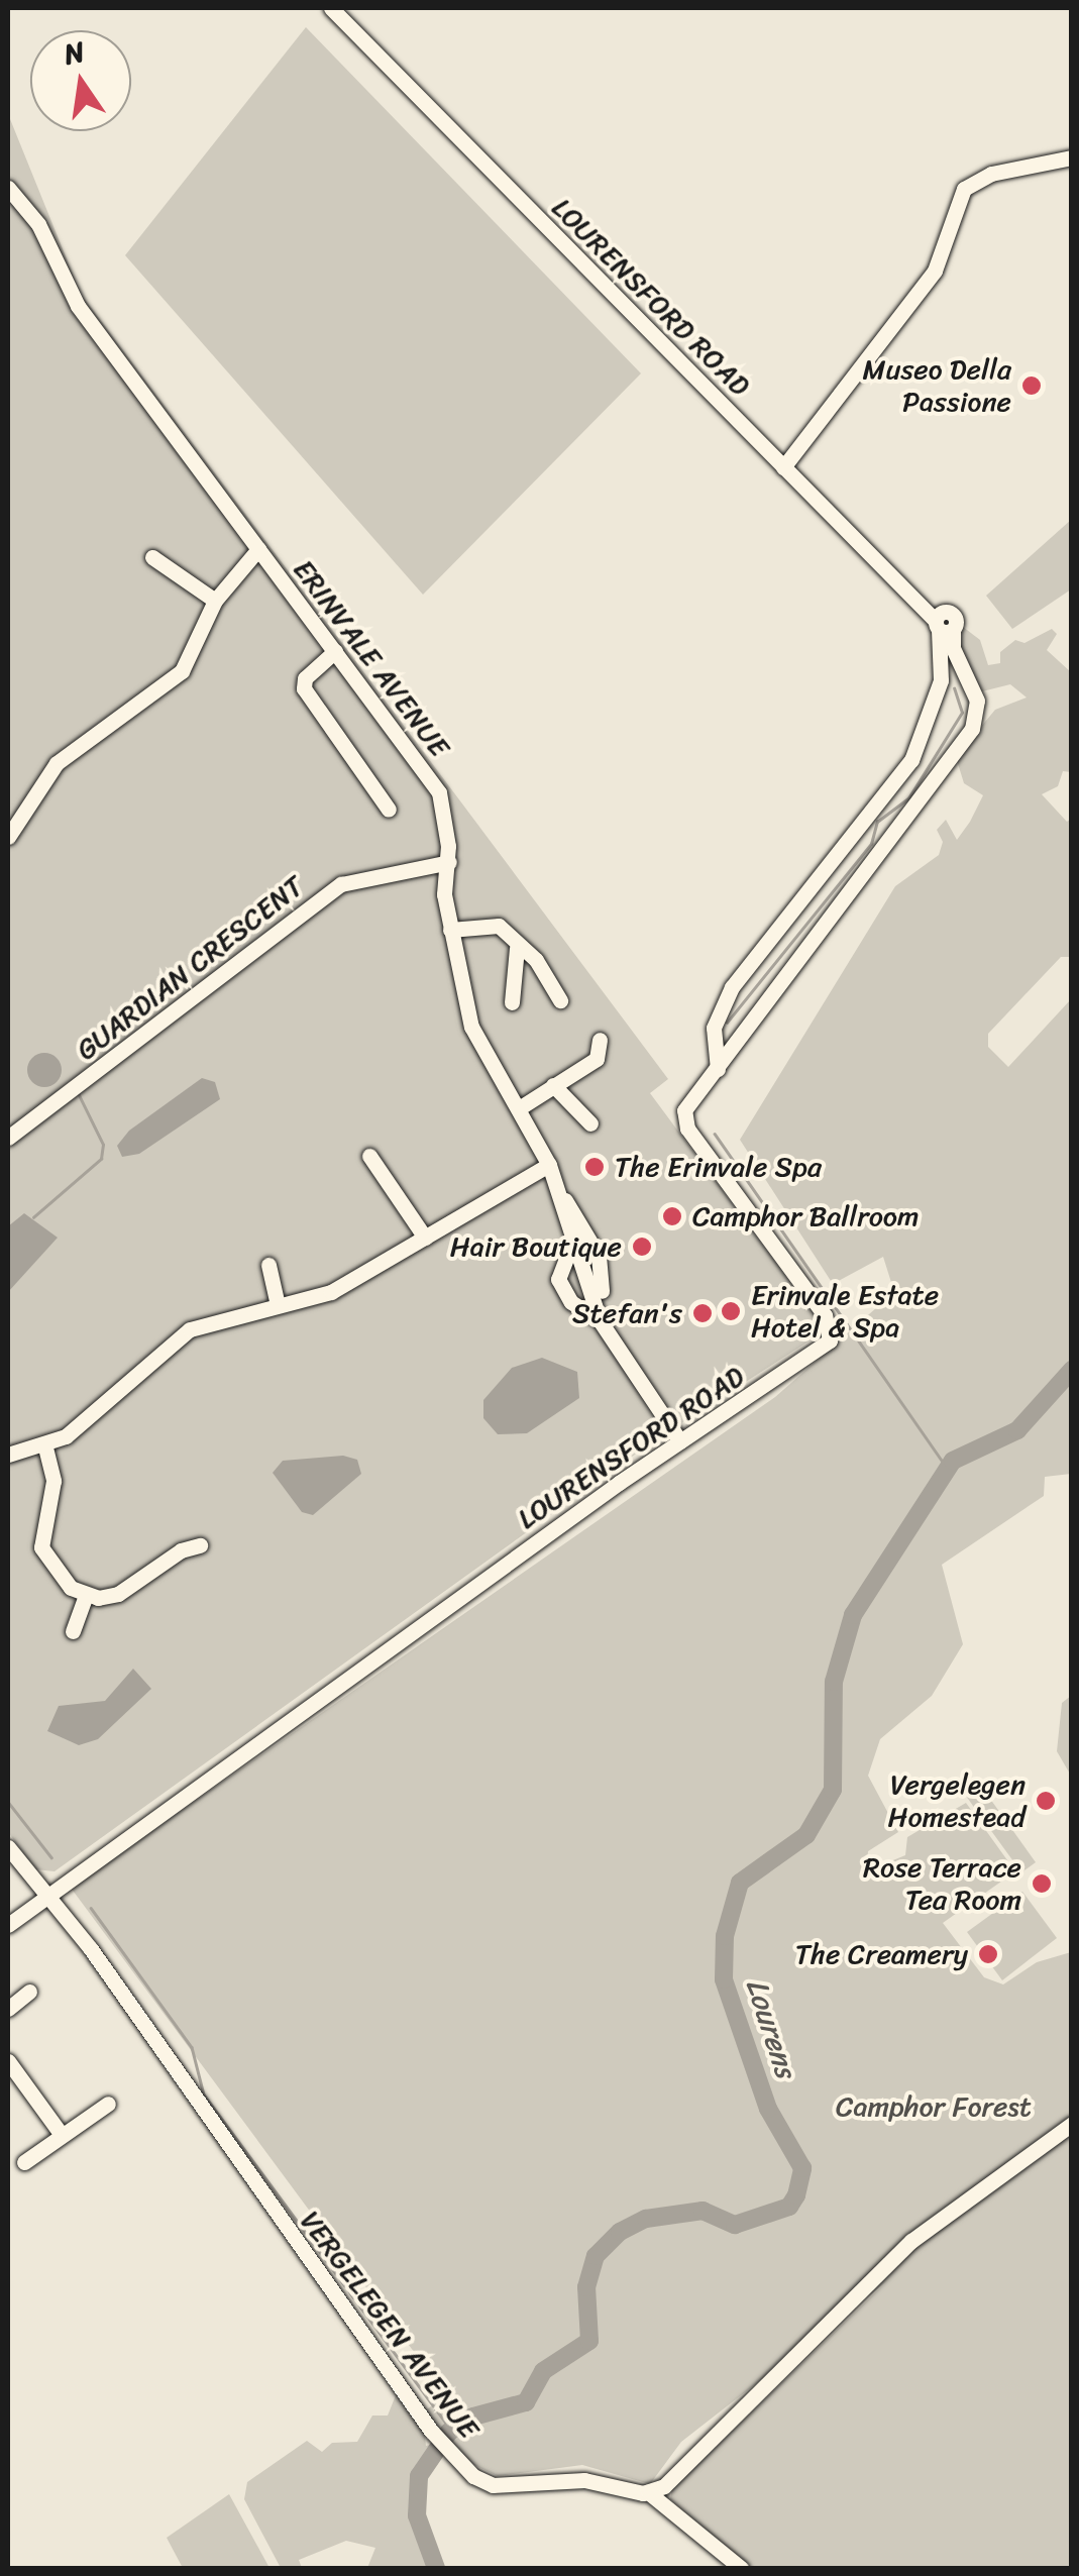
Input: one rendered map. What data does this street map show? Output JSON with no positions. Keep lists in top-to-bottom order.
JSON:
{
  "streets": {
    "street": [
      "LOURENSFORD ROAD",
      "ERINVALE AVENUE",
      "GUARDIAN CRESCENT",
      "VERGELEGEN AVENUE"
    ]
  },
  "crossings": [
    ["LOURENSFORD ROAD", "ERINVALE AVENUE"],
    ["LOURENSFORD ROAD", "VERGELEGEN AVENUE"],
    ["ERINVALE AVENUE", "GUARDIAN CRESCENT"]
  ],
  "water": ["Lourens"],
  "parks": ["Camphor Forest"],
  "places": [
    "Museo Della Passione",
    "The Erinvale Spa",
    "Camphor Ballroom",
    "Hair Boutique",
    "Erinvale Estate Hotel & Spa",
    "Stefan's",
    "Vergelegen Homestead",
    "Rose Terrace Tea Room",
    "The Creamery"
  ],
  "north": "top"
}
